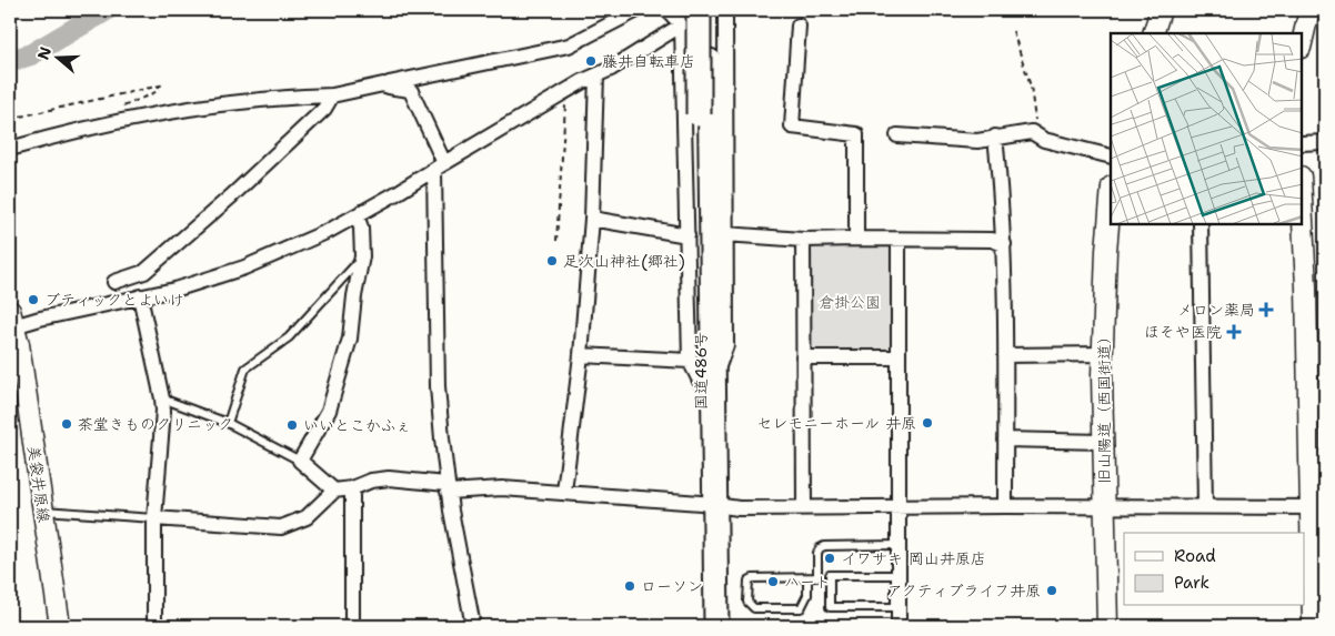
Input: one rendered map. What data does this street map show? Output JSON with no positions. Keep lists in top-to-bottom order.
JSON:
{
  "streets": {
    "highway": ["国道486号"],
    "street": ["旧山陽道（西国街道）", "美袋井原線"]
  },
  "parks": ["倉掛公園"],
  "places": {
    "other": [
      "藤井自転車店",
      "足次山神社(郷社)",
      "ブティックとよいけ",
      "セレモニーホール 井原",
      "茶堂きものクリニック",
      "いいとこかふぇ",
      "イワサキ 岡山井原店",
      "ハート",
      "ローソン",
      "アクティブライフ井原"
    ],
    "health": ["メロン薬局", "ほそや医院"]
  },
  "legend": ["Road", "Park"],
  "north": "left"
}
